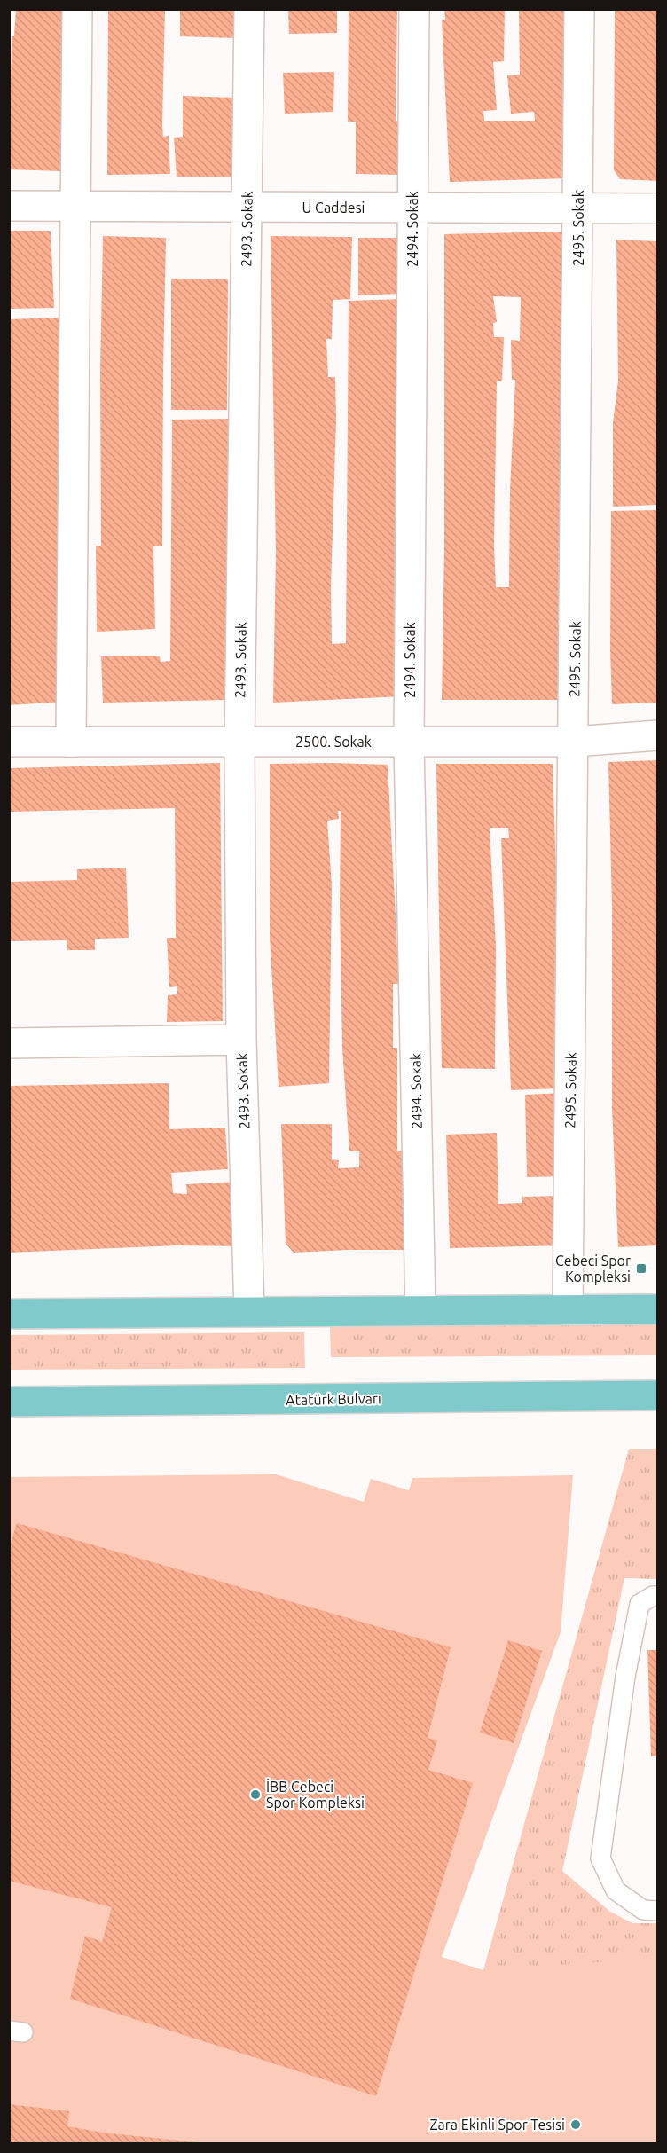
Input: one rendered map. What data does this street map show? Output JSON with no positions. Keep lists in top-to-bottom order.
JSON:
{
  "streets": {
    "main road": ["Atatürk Bulvarı"],
    "street": [
      "U Caddesi",
      "2495. Sokak",
      "2493. Sokak",
      "2494. Sokak",
      "2500. Sokak"
    ]
  },
  "crossings": [
    ["U Caddesi", "2495. Sokak"],
    ["U Caddesi", "2493. Sokak"],
    ["U Caddesi", "2494. Sokak"],
    ["2495. Sokak", "2500. Sokak"],
    ["2493. Sokak", "2500. Sokak"],
    ["2494. Sokak", "2500. Sokak"]
  ],
  "places": {
    "transit": ["Cebeci Spor Kompleksi"],
    "other": ["İBB Cebeci Spor Kompleksi", "Zara Ekinli Spor Tesisi"]
  }
}
